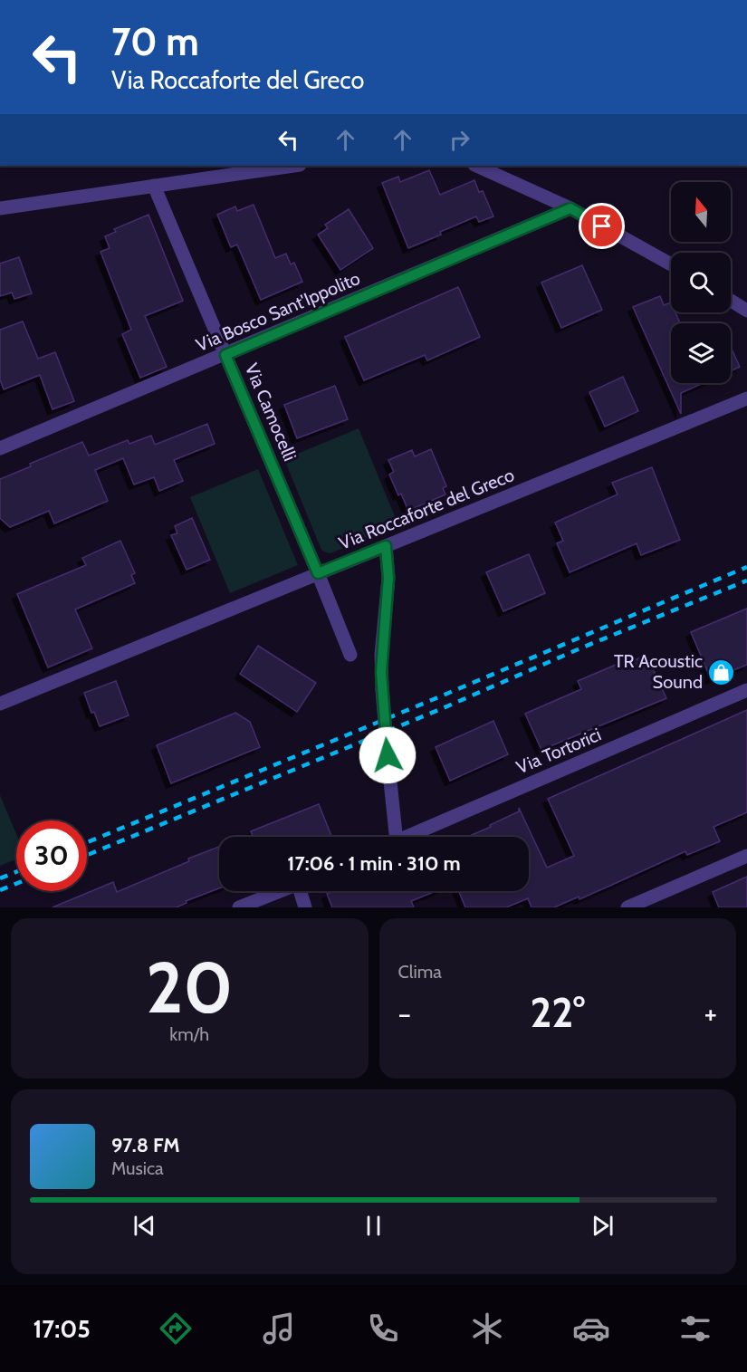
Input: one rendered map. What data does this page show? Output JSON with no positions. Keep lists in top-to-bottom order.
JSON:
{
  "streets": {
    "street": [
      "Via Bosco Sant'Ippolito",
      "Via Camocelli",
      "Via Roccaforte del Greco",
      "Via Tortorici"
    ]
  },
  "crossings": [
    ["Via Bosco Sant'Ippolito", "Via Camocelli"],
    ["Via Camocelli", "Via Roccaforte del Greco"]
  ],
  "places": {
    "shop": ["TR Acoustic Sound"]
  },
  "north": "top",
  "page": {
    "turn": ["70 m", "Via Roccaforte del Greco"],
    "limit": "30",
    "trip": "17:06 · 1 min · 310 m",
    "tile": [
      ["20", "km/h"],
      "Clima"
    ],
    "heat": ["−", "22°", "+"],
    "song": ["97.8 FM", "Musica"],
    "tabs": "17:05"
  }
}
